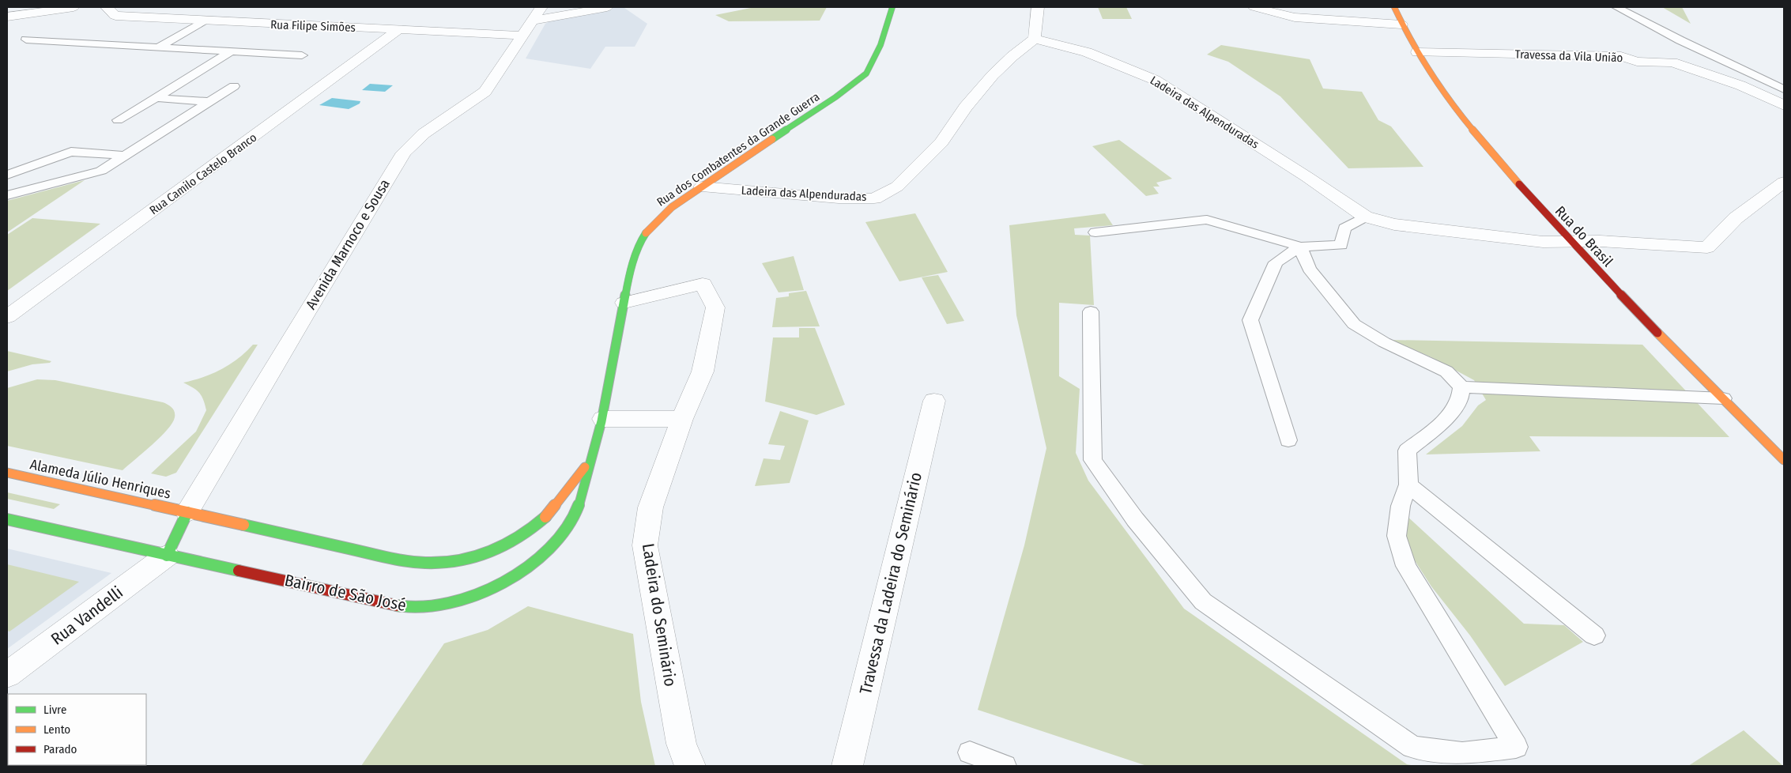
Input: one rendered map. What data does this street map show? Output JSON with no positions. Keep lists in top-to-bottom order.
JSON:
{
  "streets": {
    "main road": [
      "Rua dos Combatentes da Grande Guerra",
      "Rua do Brasil",
      "Alameda Júlio Henriques",
      "Bairro de São José"
    ],
    "street": [
      "Rua Filipe Simões",
      "Travessa da Vila União",
      "Ladeira das Alpenduradas",
      "Rua Camilo Castelo Branco",
      "Avenida Marnoco e Sousa",
      "Travessa da Ladeira do Seminário",
      "Ladeira do Seminário",
      "Rua Vandelli"
    ]
  },
  "crossings": [
    ["Rua Filipe Simões", "Rua Camilo Castelo Branco"],
    ["Rua Filipe Simões", "Avenida Marnoco e Sousa"],
    ["Travessa da Vila União", "Rua do Brasil"],
    ["Ladeira das Alpenduradas", "Rua dos Combatentes da Grande Guerra"],
    ["Ladeira das Alpenduradas", "Rua do Brasil"],
    ["Rua dos Combatentes da Grande Guerra", "Bairro de São José"],
    ["Avenida Marnoco e Sousa", "Alameda Júlio Henriques"],
    ["Avenida Marnoco e Sousa", "Bairro de São José"],
    ["Alameda Júlio Henriques", "Bairro de São José"],
    ["Bairro de São José", "Rua Vandelli"]
  ],
  "legend": ["Livre", "Lento", "Parado"]
}
